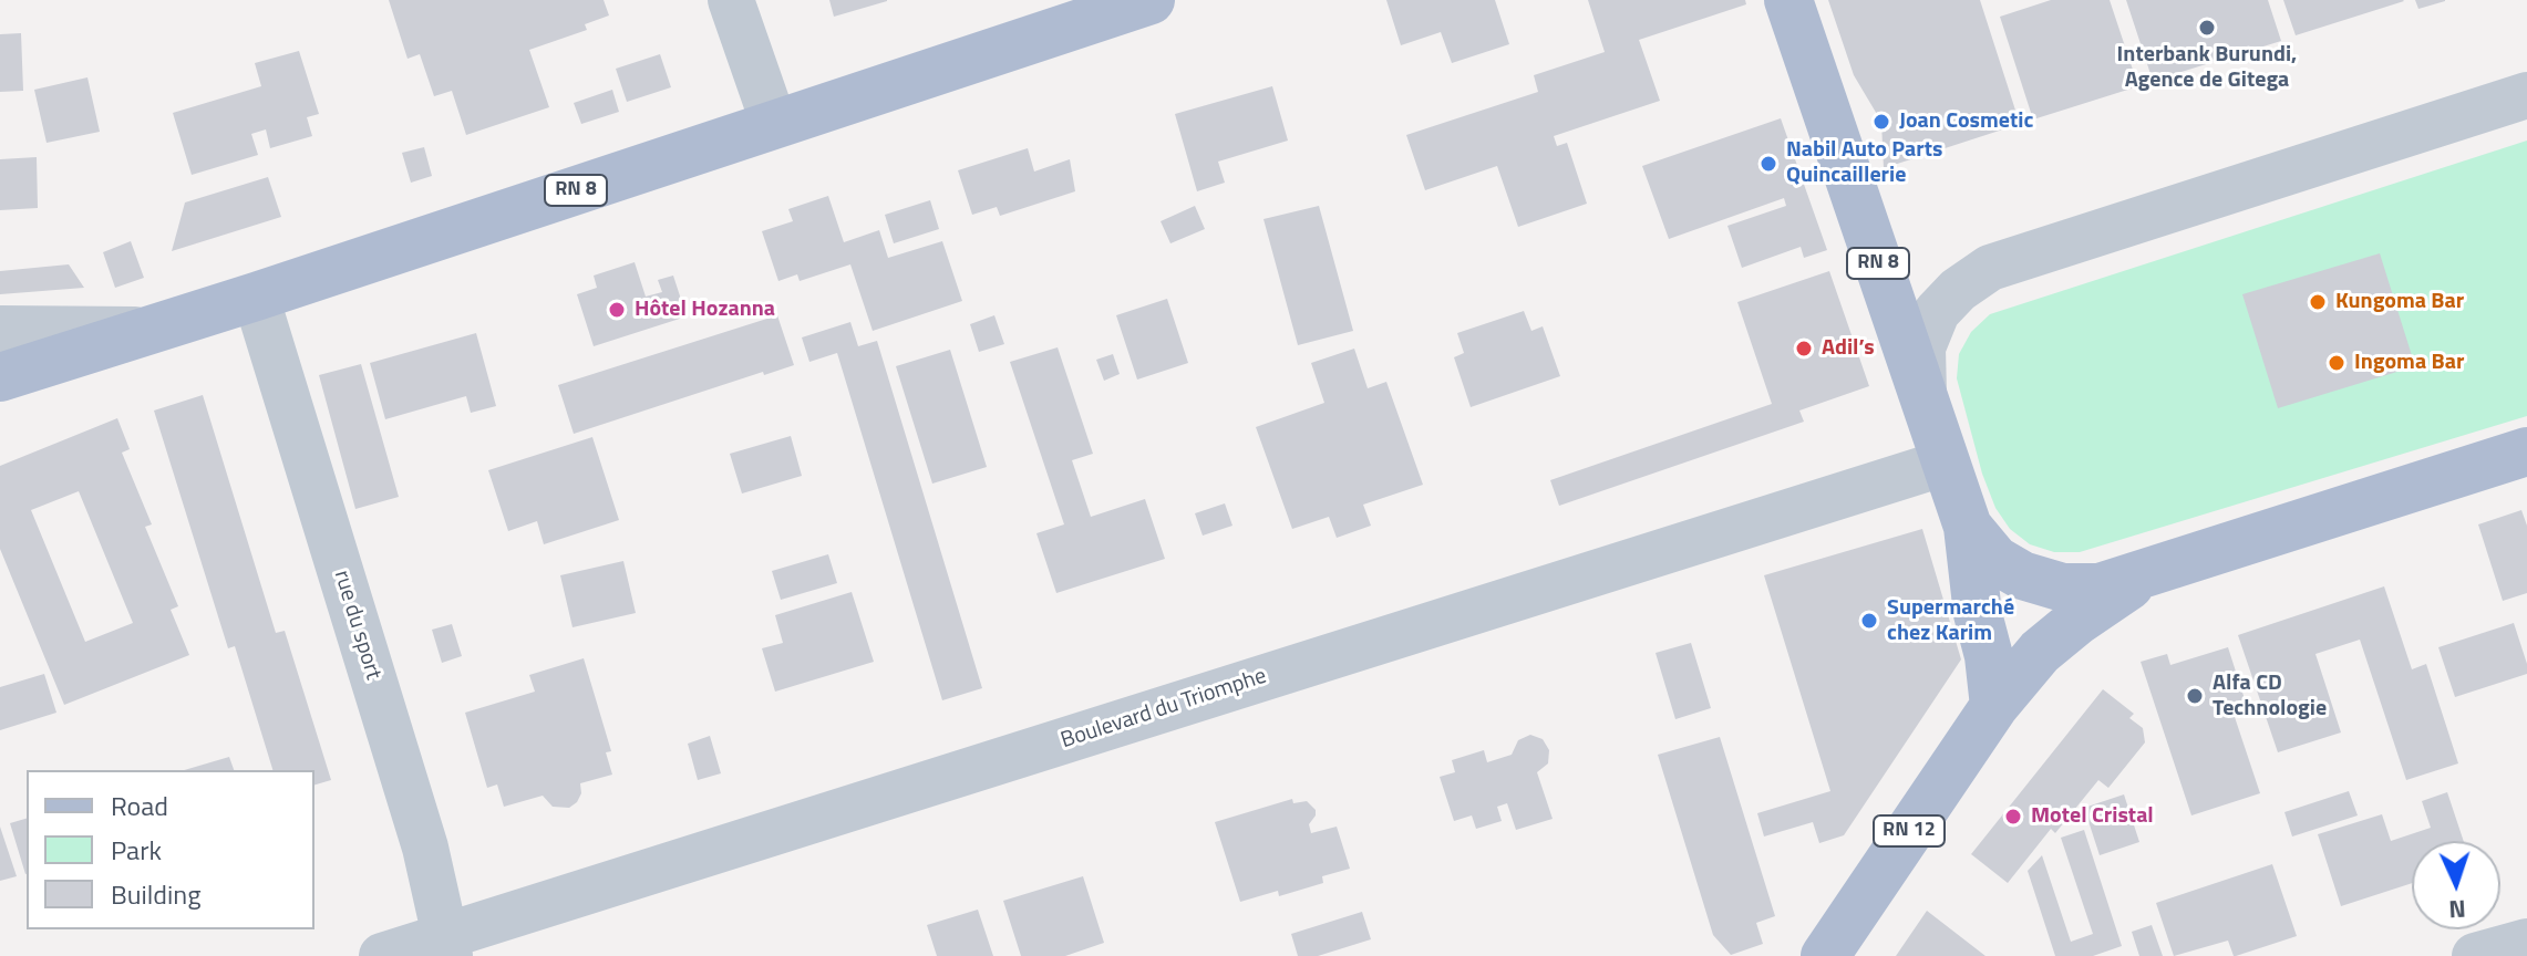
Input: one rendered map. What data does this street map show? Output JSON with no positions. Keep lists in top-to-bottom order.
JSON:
{
  "streets": {
    "main road": ["RN 8", "RN 12"],
    "street": ["rue du sport", "Boulevard du Triomphe"]
  },
  "crossings": [
    ["RN 8", "rue du sport"],
    ["RN 8", "Boulevard du Triomphe"],
    ["RN 8", "RN 12"],
    ["rue du sport", "Boulevard du Triomphe"]
  ],
  "places": [
    "Interbank Burundi, Agence de Gitega",
    "Joan Cosmetic",
    "Nabil Auto Parts Quincaillerie",
    "Kungoma Bar",
    "Hôtel Hozanna",
    "Adil’s",
    "Ingoma Bar",
    "Supermarché chez Karim",
    "Alfa CD Technologie",
    "Motel Cristal"
  ],
  "legend": ["Road", "Park", "Building"],
  "north": "bottom"
}
